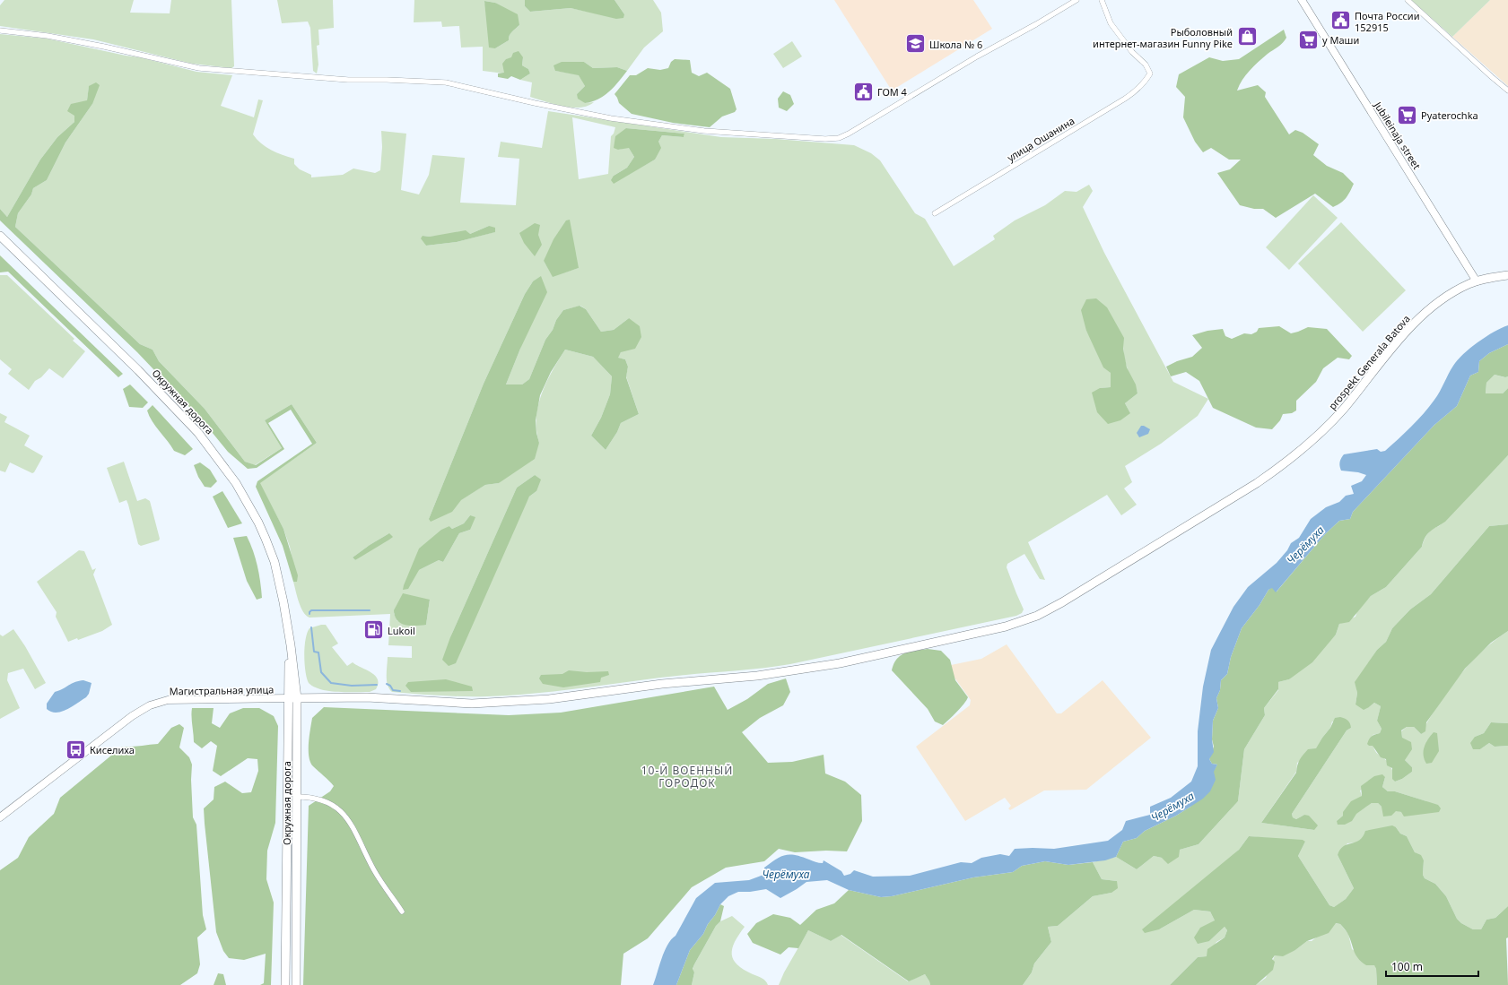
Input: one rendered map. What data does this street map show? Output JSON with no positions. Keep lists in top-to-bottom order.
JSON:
{
  "streets": {
    "main road": ["prospekt Generala Batova", "Окружная дорога"],
    "street": ["Jubileinaja street", "улица Ошанина", "Магистральная улица"]
  },
  "crossings": [
    ["Jubileinaja street", "prospekt Generala Batova"],
    ["prospekt Generala Batova", "Окружная дорога"],
    ["prospekt Generala Batova", "Магистральная улица"],
    ["Окружная дорога", "Магистральная улица"]
  ],
  "districts": ["10-Й ВОЕННЫЙ ГОРОДОК"],
  "water": ["Черёмуха"],
  "places": {
    "public building": ["Почта России 152915", "ГОМ 4"],
    "shop": ["Рыболовный интернет-магазин Funny Pike"],
    "supermarket": ["у Маши", "Pyaterochka"],
    "school or university": ["Школа № 6"],
    "fuel station": ["Lukoil"],
    "bus stop": ["Киселиха"]
  },
  "scale_bar": "100 m"
}
